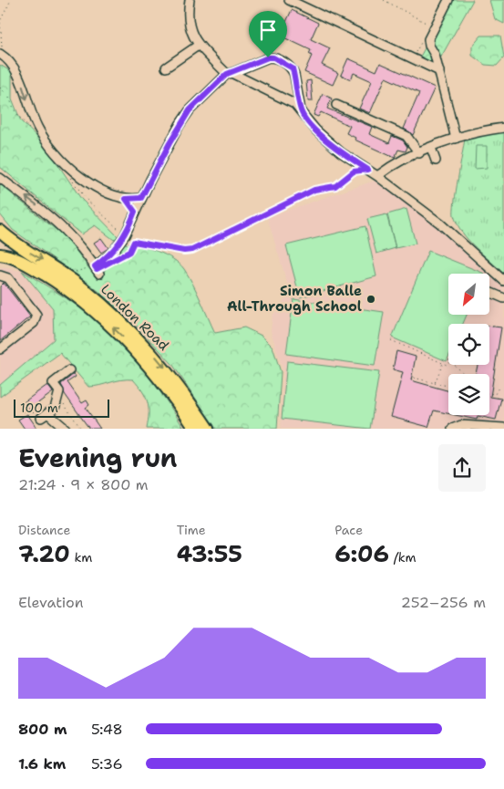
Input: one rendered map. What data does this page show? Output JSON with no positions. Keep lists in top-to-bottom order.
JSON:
{
  "streets": {
    "highway": ["London Road"]
  },
  "places": ["Simon Balle All-Through School"],
  "scale_bar": "100 m",
  "north": "bottom left",
  "page": {
    "scale": "100 m",
    "heading": ["Evening run", "21:24 · 9 × 800 m"],
    "stats": [
      ["Distance", "7.20 km"],
      ["Time", "43:55"],
      ["Pace", "6:06 /km"]
    ],
    "chart": ["Elevation", "252–256 m"],
    "list": [
      {
        "name": "800 m",
        "note": "5:48"
      },
      {
        "name": "1.6 km",
        "note": "5:36"
      }
    ]
  }
}
